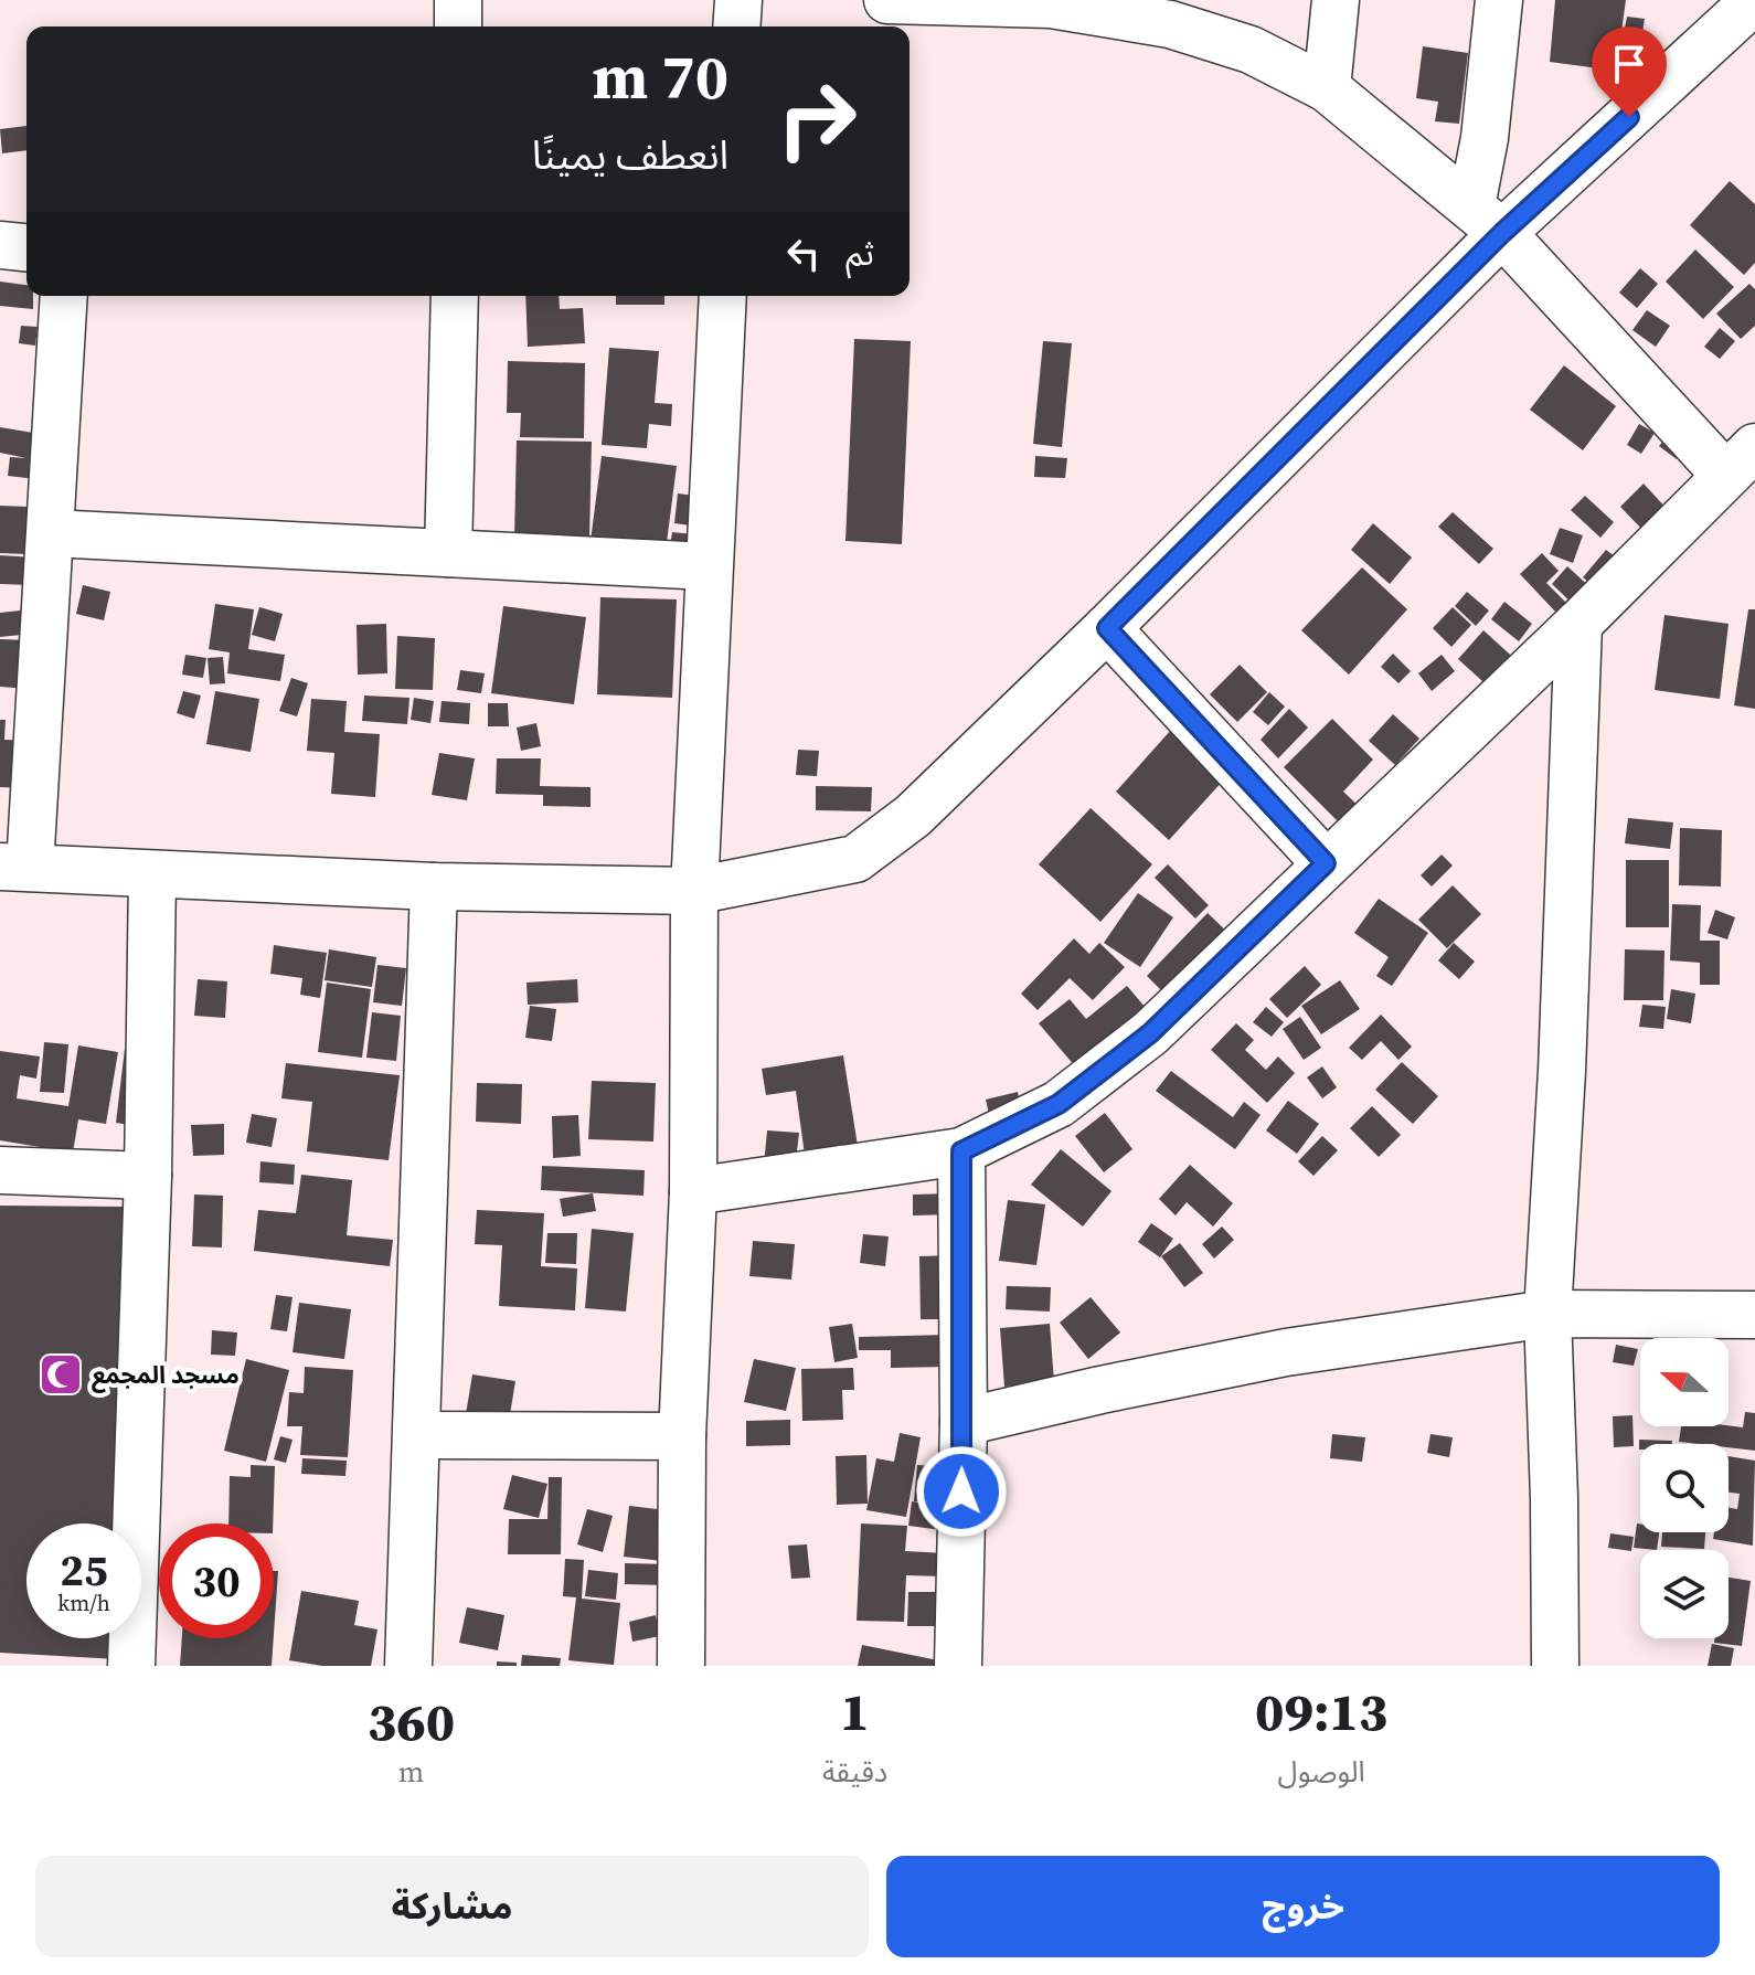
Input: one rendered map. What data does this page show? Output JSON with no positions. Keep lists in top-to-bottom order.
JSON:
{
  "places": {
    "mosque": ["مسجد المجمع"]
  },
  "north": "left",
  "page": {
    "turn": ["70 m", "انعطف يمينًا"],
    "then": "ثم",
    "speed": "25 km/h",
    "limit": "30",
    "eta": [
      "09:13",
      "الوصول",
      "1",
      "دقيقة",
      "360",
      "m"
    ],
    "buttons": ["خروج", "مشاركة"]
  }
}
